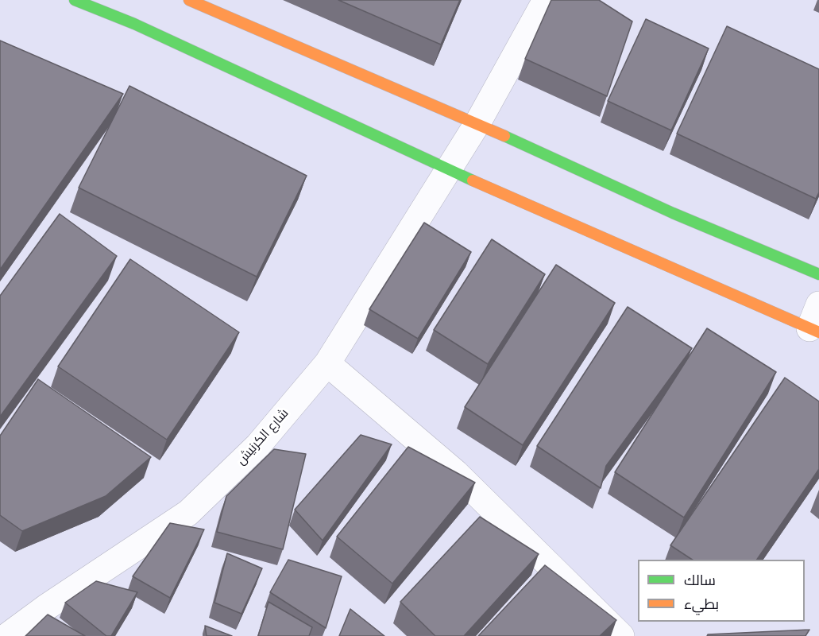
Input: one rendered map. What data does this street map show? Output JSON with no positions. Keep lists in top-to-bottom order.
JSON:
{
  "streets": {
    "street": ["شارع الكرنيش"]
  },
  "legend": ["سالك", "بطيء"]
}
